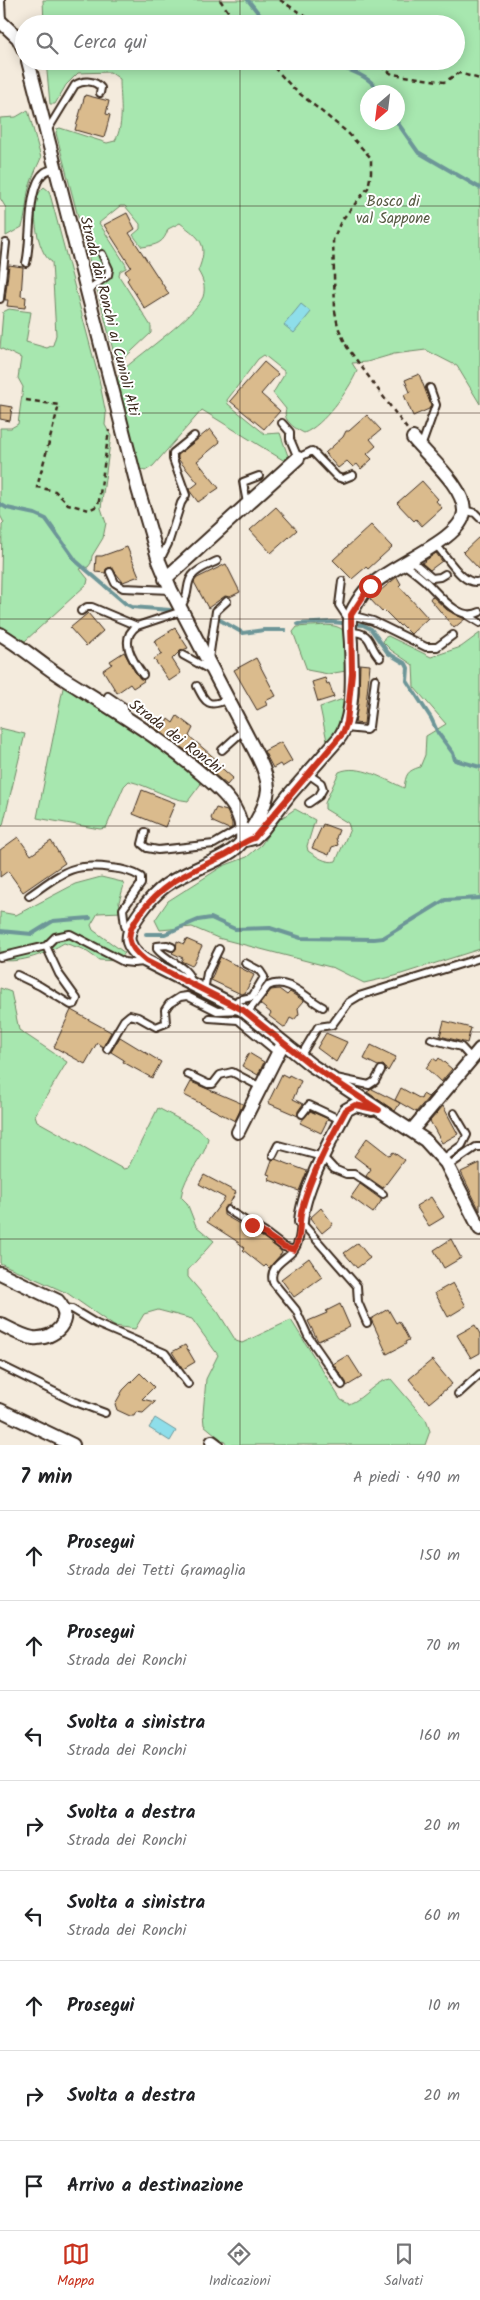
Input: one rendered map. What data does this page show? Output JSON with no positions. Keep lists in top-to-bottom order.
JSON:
{
  "streets": {
    "street": ["Strada dai Ronchi ai Cunioli Alti", "Strada dei Ronchi"]
  },
  "crossings": [
    ["Strada dai Ronchi ai Cunioli Alti", "Strada dei Ronchi"]
  ],
  "parks": ["Bosco di val Sappone"],
  "north": "bottom left",
  "page": {
    "search": "Cerca qui",
    "heading": ["7 min", "A piedi · 490 m"],
    "list": [
      ["Prosegui", "Strada dei Tetti Gramaglia", "150 m"],
      ["Prosegui", "Strada dei Ronchi", "70 m"],
      ["Svolta a sinistra", "Strada dei Ronchi", "160 m"],
      ["Svolta a destra", "Strada dei Ronchi", "20 m"],
      ["Svolta a sinistra", "Strada dei Ronchi", "60 m"],
      ["Prosegui", "10 m"],
      ["Svolta a destra", "20 m"],
      "Arrivo a destinazione"
    ],
    "nav": ["Mappa", "Indicazioni", "Salvati"]
  }
}
